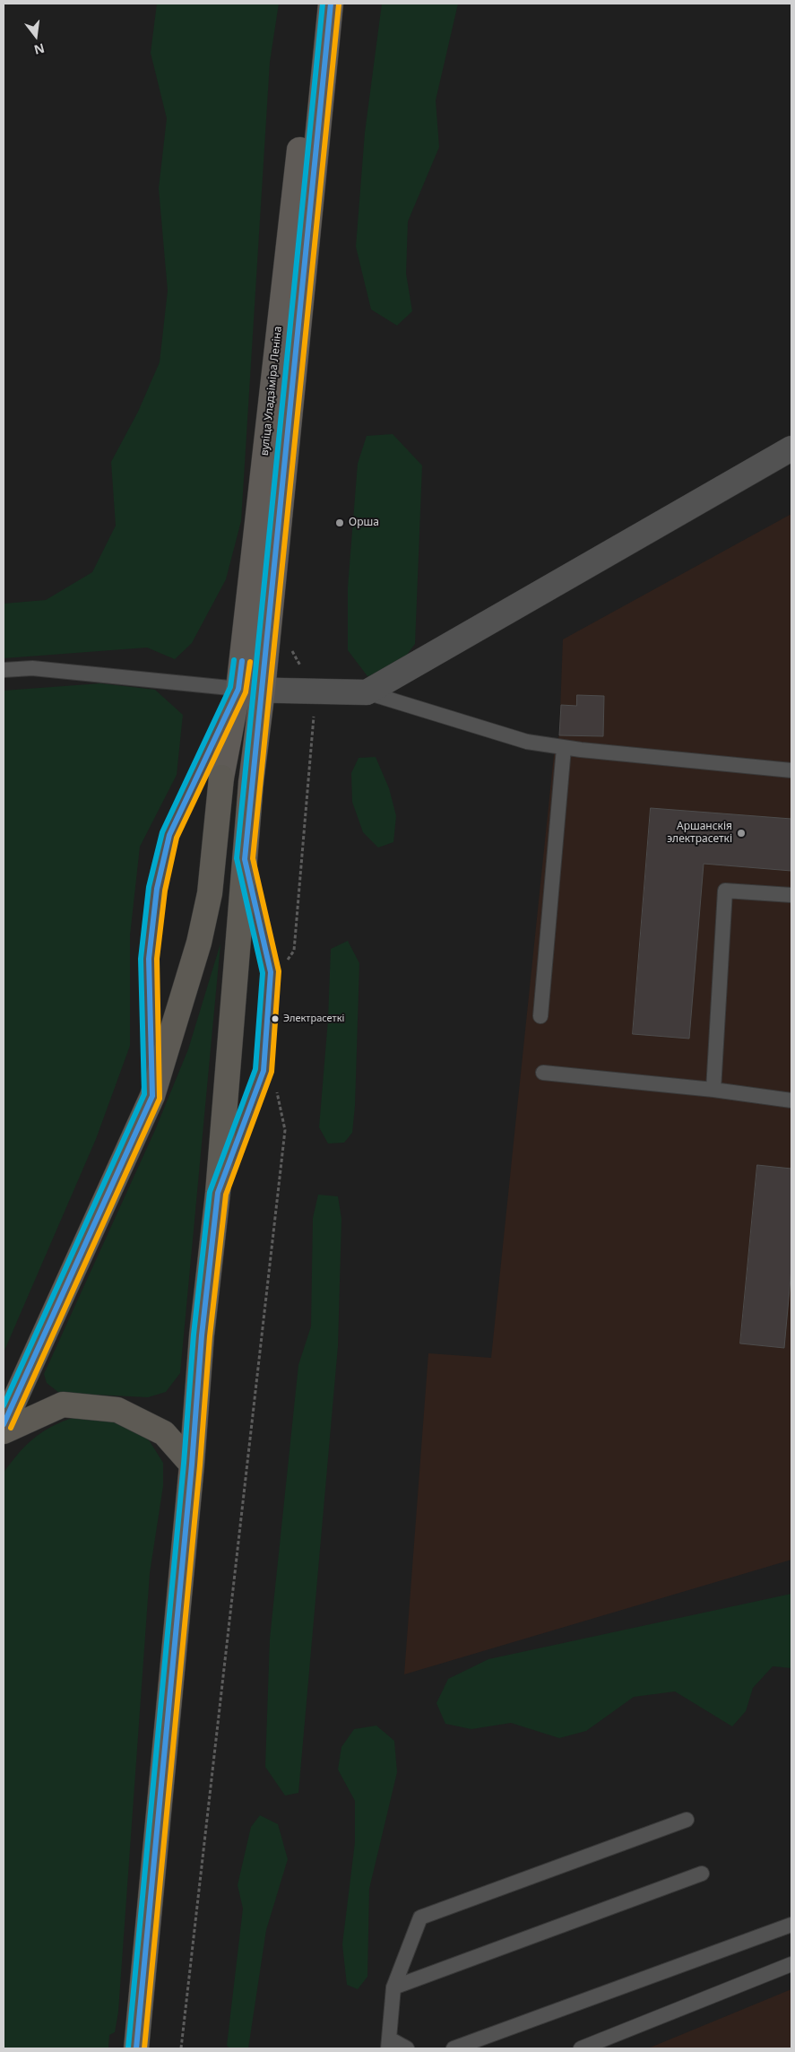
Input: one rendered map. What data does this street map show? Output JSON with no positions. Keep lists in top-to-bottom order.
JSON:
{
  "streets": {
    "main road": ["вуліца Уладзіміра Леніна"]
  },
  "places": ["Орша", "Аршанскія электрасеткі", "Электрасеткі"],
  "north": "bottom"
}
